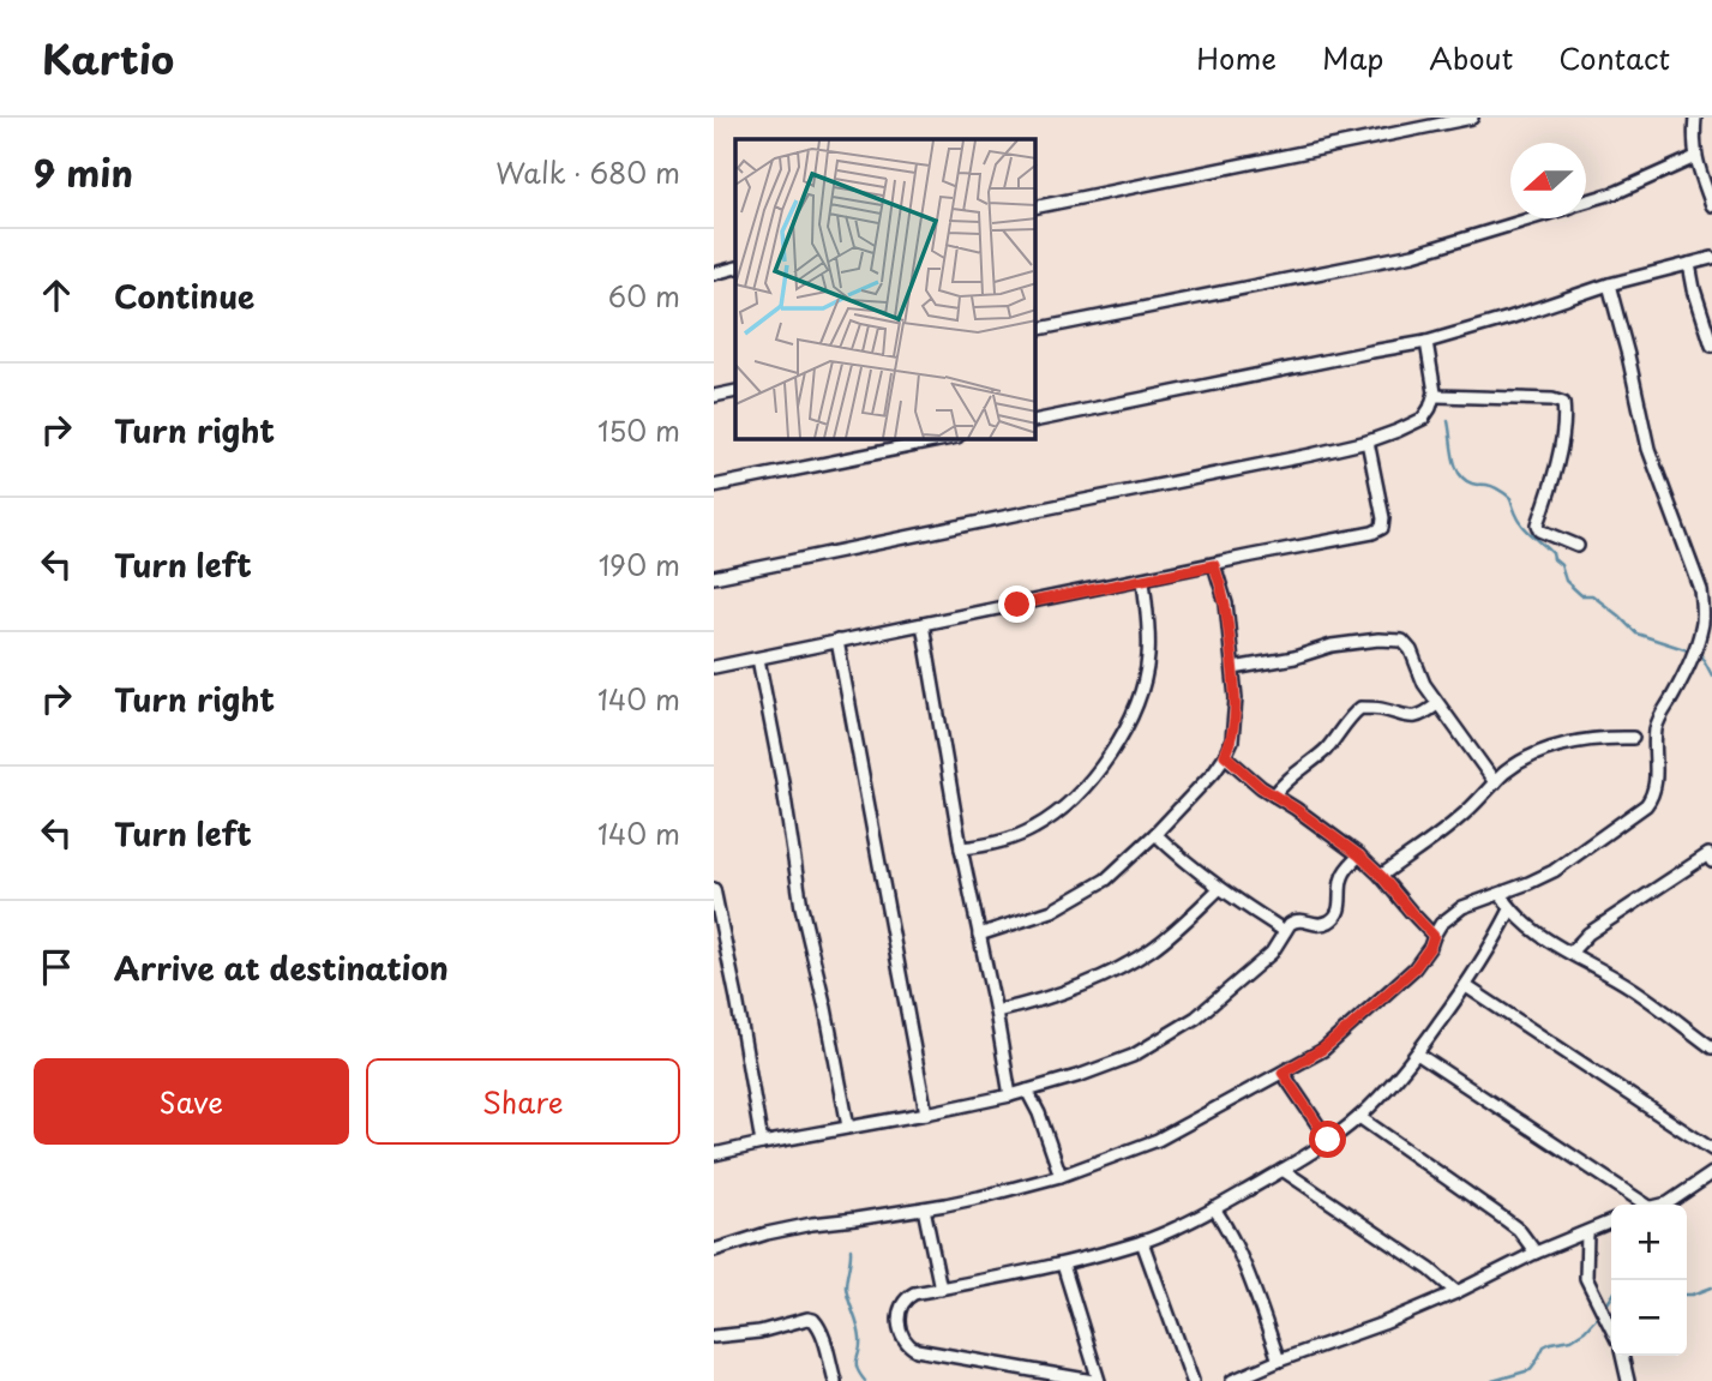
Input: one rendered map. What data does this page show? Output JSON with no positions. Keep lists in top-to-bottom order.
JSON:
{
  "north": "left",
  "page": {
    "header": "Kartio",
    "nav": [
      "Home",
      "Map",
      "About",
      "Contact"
    ],
    "heading": ["9 min", "Walk · 680 m"],
    "list": [
      ["Continue", "60 m"],
      ["Turn right", "150 m"],
      ["Turn left", "190 m"],
      ["Turn right", "140 m"],
      ["Turn left", "140 m"],
      "Arrive at destination"
    ],
    "buttons": ["Save", "Share"],
    "map_buttons": ["+", "−"]
  }
}
